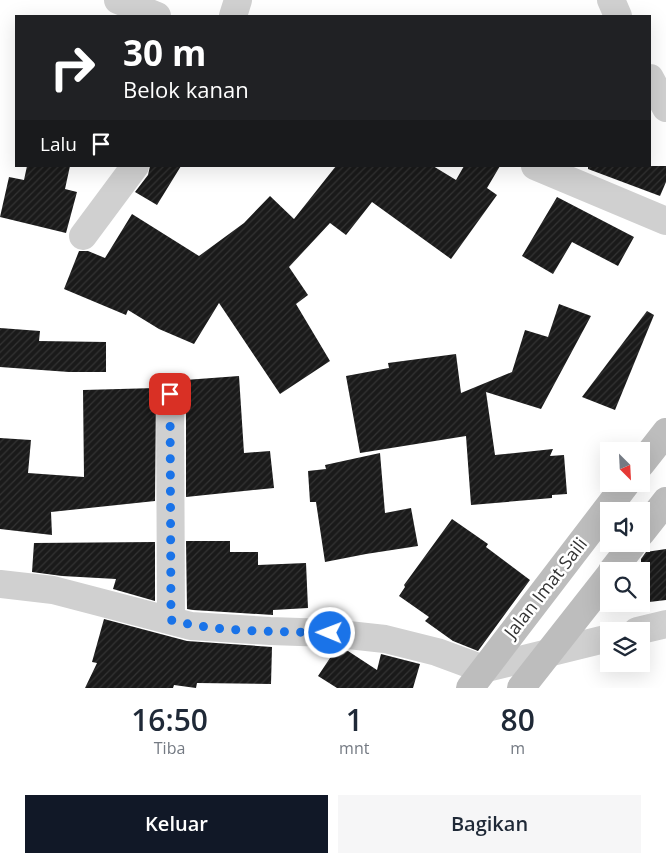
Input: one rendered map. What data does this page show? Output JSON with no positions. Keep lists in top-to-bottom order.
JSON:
{
  "streets": {
    "main road": ["Jalan Imat Saili"]
  },
  "north": "bottom right",
  "page": {
    "turn": ["30 m", "Belok kanan"],
    "then": "Lalu",
    "eta": [
      "16:50",
      "Tiba",
      "1",
      "mnt",
      "80",
      "m"
    ],
    "buttons": ["Keluar", "Bagikan"]
  }
}
